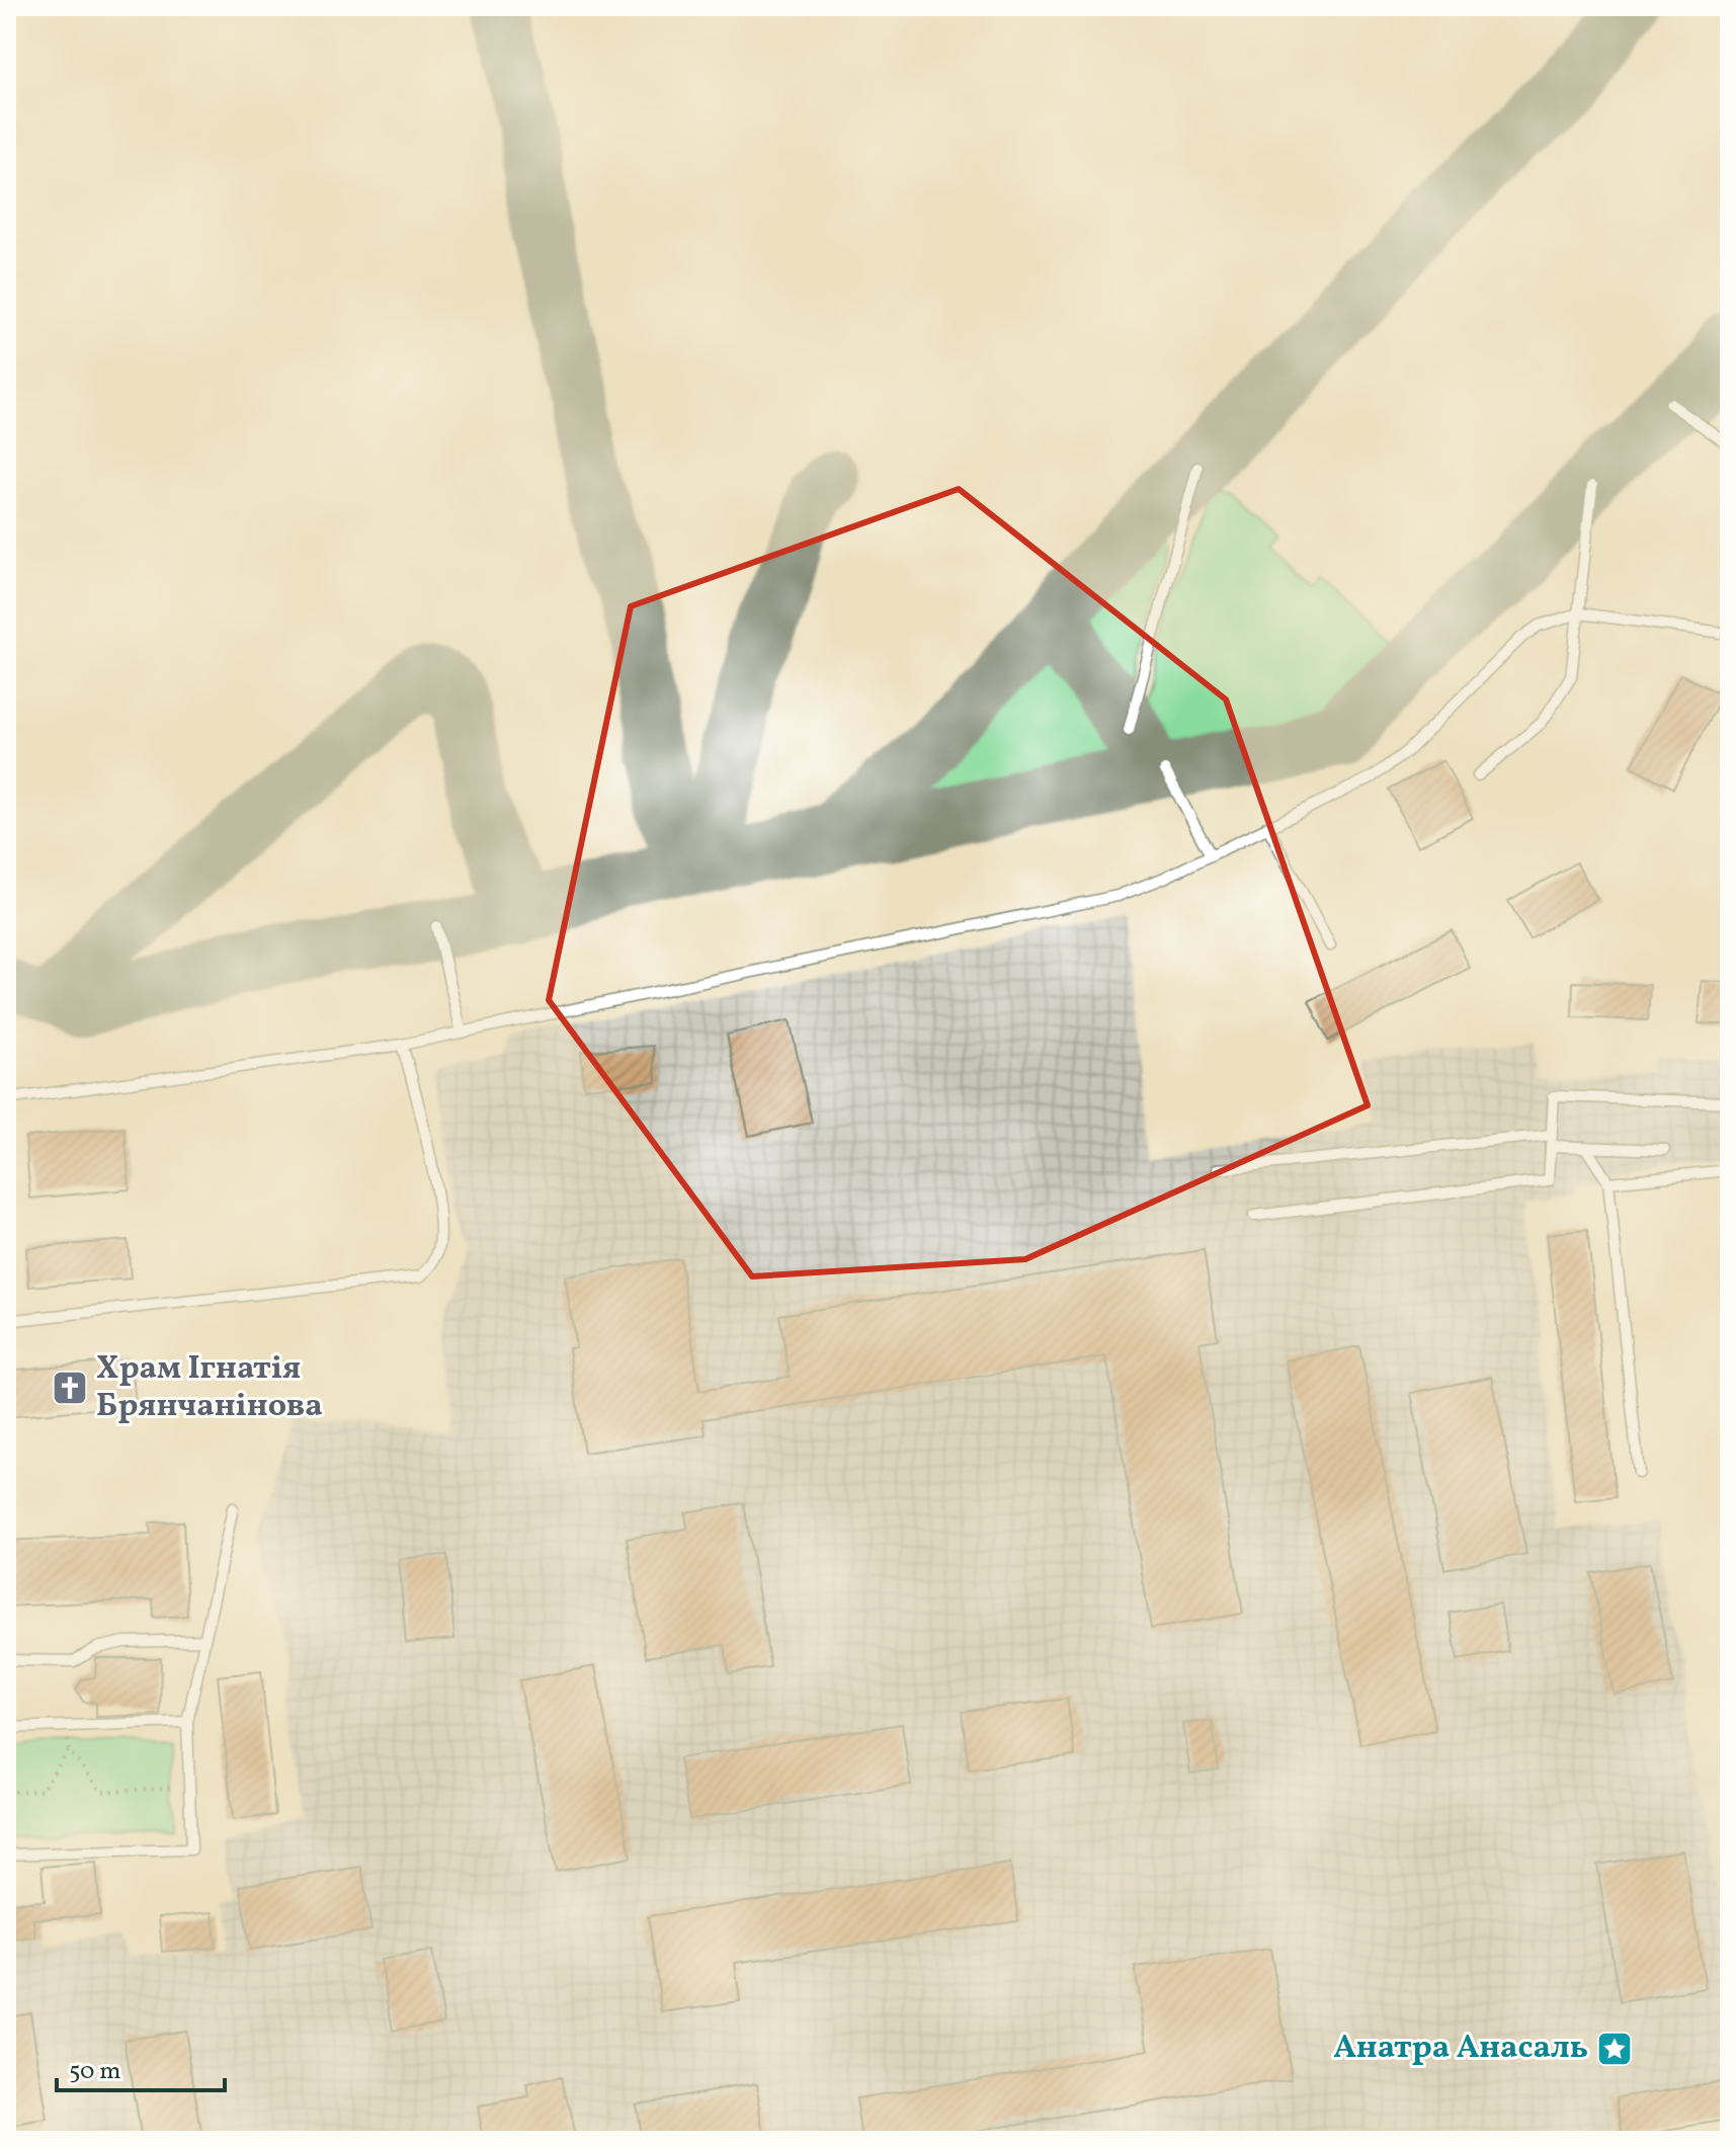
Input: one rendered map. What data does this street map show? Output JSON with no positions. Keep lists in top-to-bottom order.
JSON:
{
  "places": {
    "church": ["Храм Ігнатія Брянчанінова"],
    "place": ["Анатра Анасаль"]
  },
  "scale_bar": "50 m"
}
